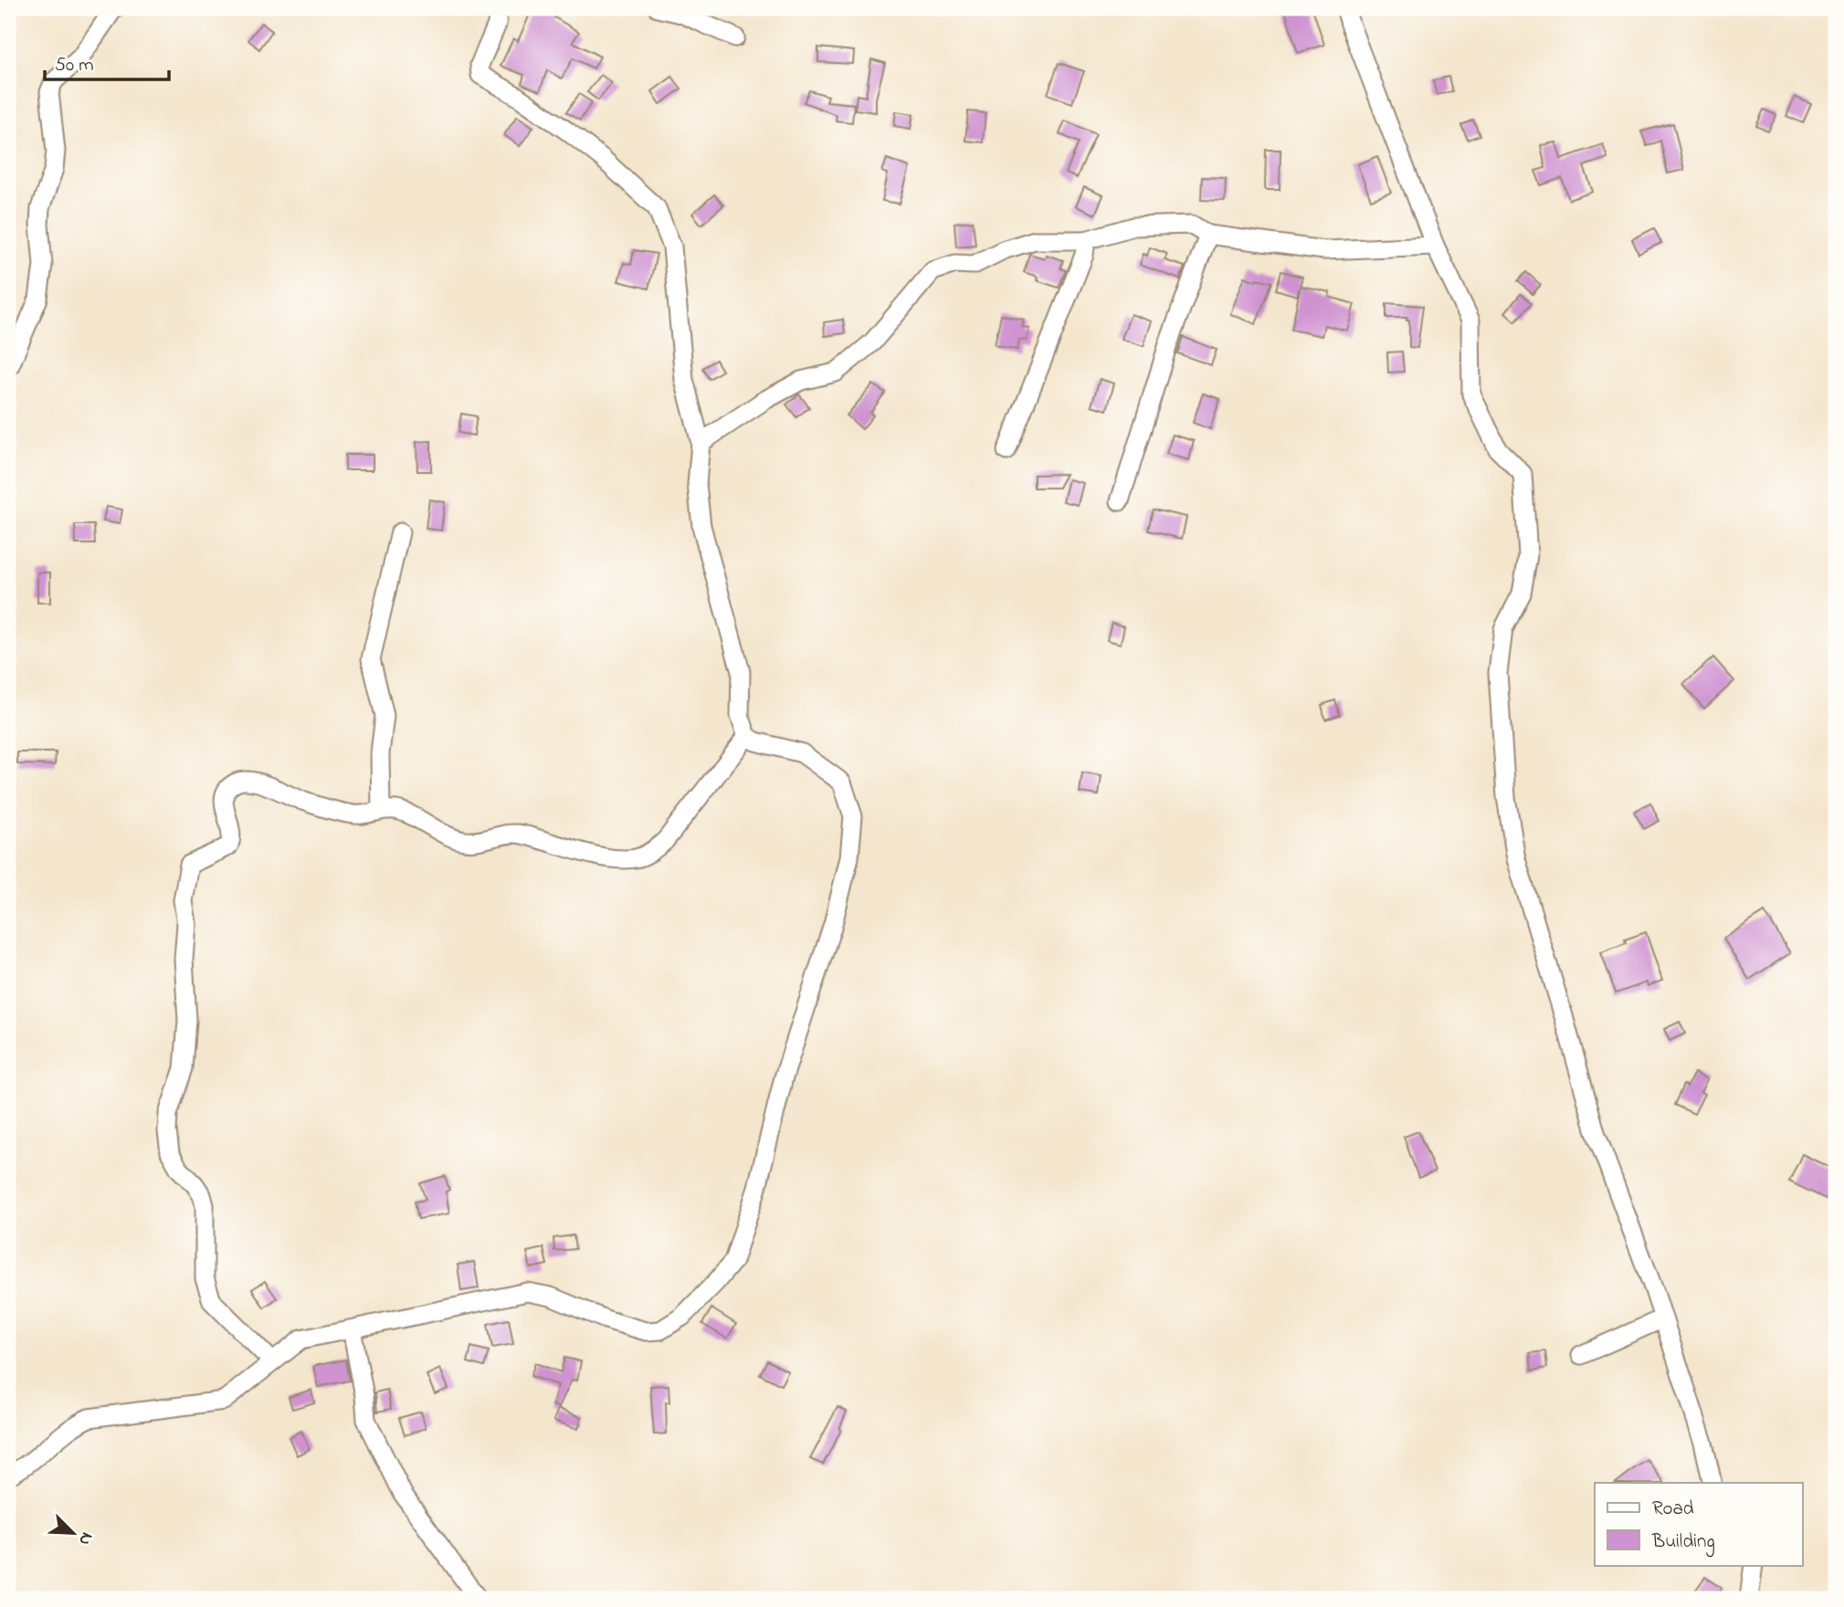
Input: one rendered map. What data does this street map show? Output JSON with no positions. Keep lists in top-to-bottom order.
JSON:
{
  "legend": ["Road", "Building"],
  "scale_bar": "50 m",
  "north": "bottom right"
}
